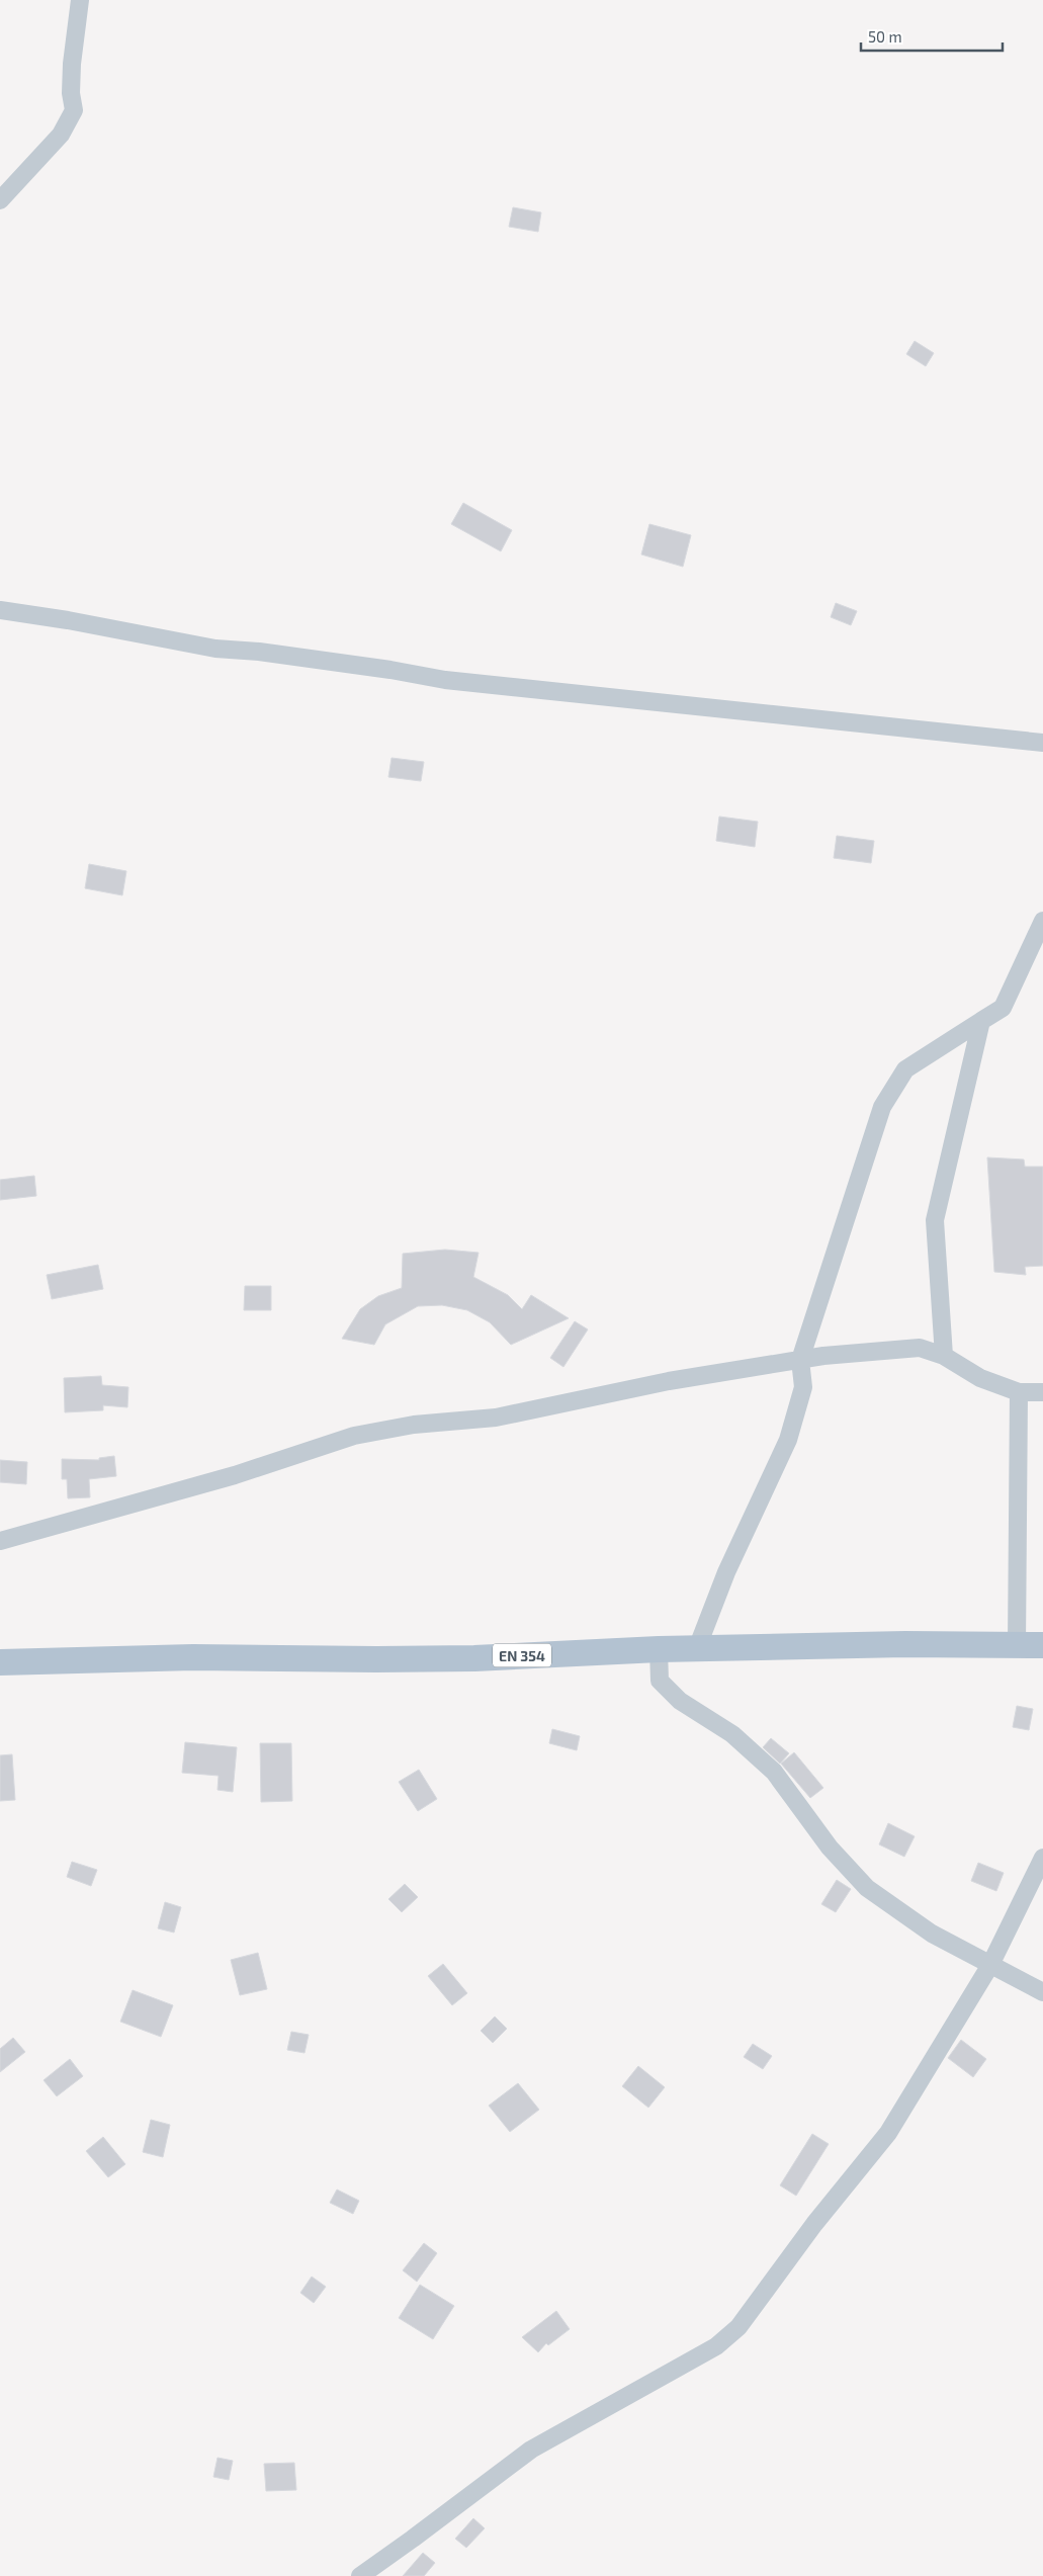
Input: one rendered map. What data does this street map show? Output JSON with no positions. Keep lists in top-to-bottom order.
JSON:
{
  "streets": {
    "main road": ["EN 354"]
  },
  "scale_bar": "50 m"
}
